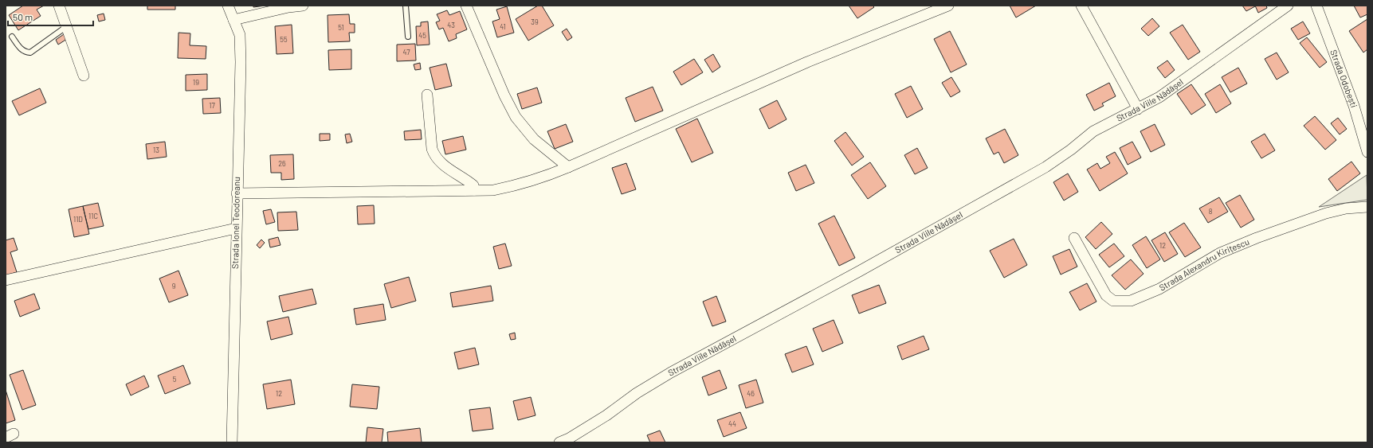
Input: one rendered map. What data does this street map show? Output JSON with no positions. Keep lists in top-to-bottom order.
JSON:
{
  "streets": {
    "street": [
      "Strada Odobești",
      "Strada Viile Nădășel",
      "Strada Ionel Teodoreanu",
      "Strada Alexandru Kirițescu"
    ]
  },
  "house_numbers": [
    "39",
    "43",
    "41",
    "51",
    "45",
    "55",
    "47",
    "19",
    "17",
    "13",
    "26",
    "8",
    "11C",
    "11D",
    "12",
    "9",
    "5",
    "12",
    "46",
    "44"
  ],
  "scale_bar": "50 m"
}
